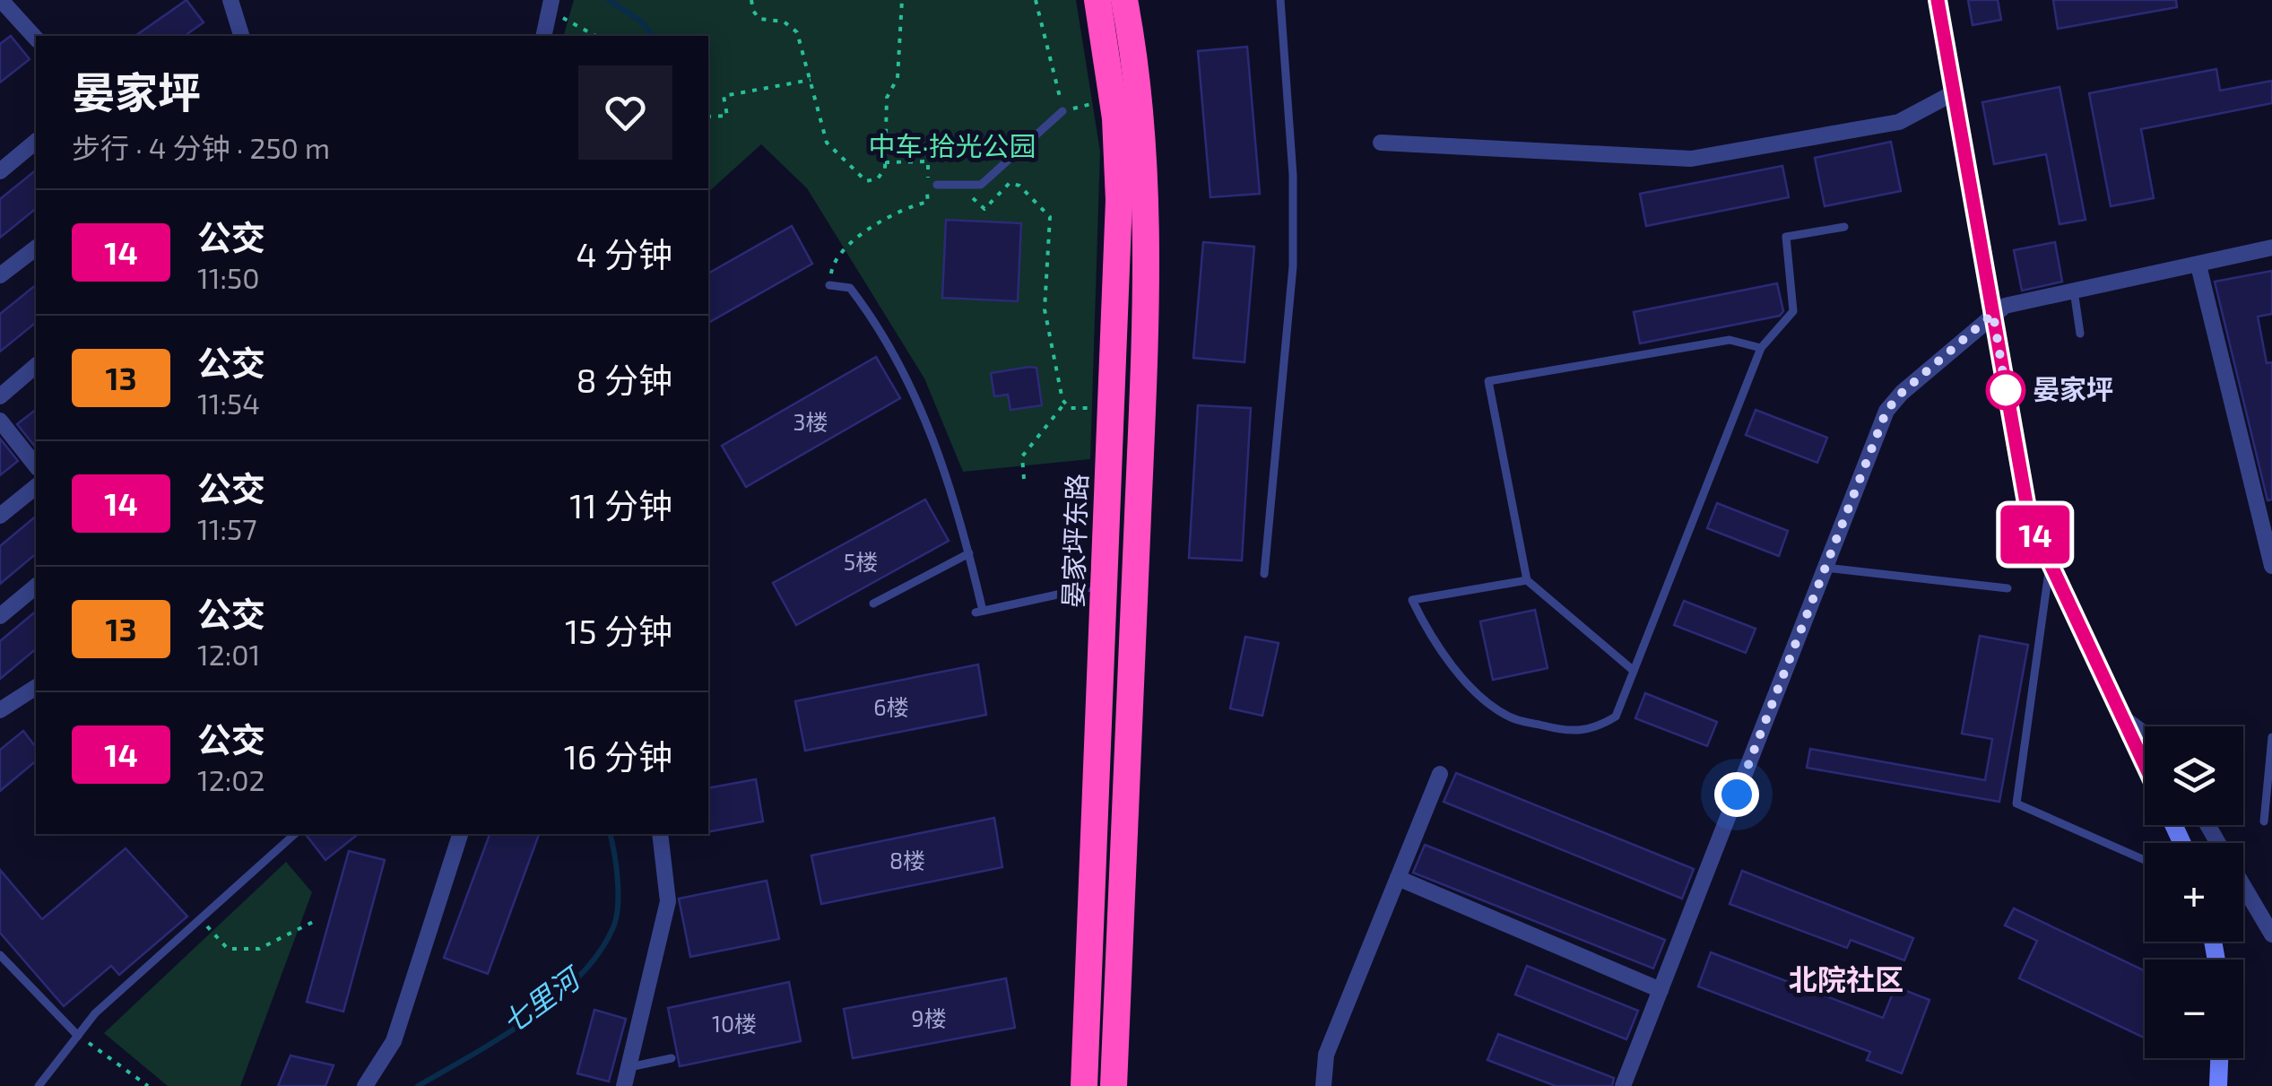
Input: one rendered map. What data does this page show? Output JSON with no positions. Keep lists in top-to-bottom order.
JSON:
{
  "streets": {
    "highway": ["晏家坪东路"]
  },
  "districts": ["北院社区"],
  "water": ["七里河"],
  "parks": ["中车·拾光公园"],
  "places": ["晏家坪"],
  "lines": ["bus line 14"],
  "house_numbers": [
    "3楼",
    "5楼",
    "6楼",
    "8楼",
    "9楼",
    "10楼"
  ],
  "page": {
    "on_map": "14",
    "heading": ["晏家坪", "步行 · 4 分钟 · 250 m"],
    "list": [
      {
        "mark": "14",
        "name": "公交",
        "note": "11:50",
        "value": "4 分钟"
      },
      {
        "mark": "13",
        "name": "公交",
        "note": "11:54",
        "value": "8 分钟"
      },
      {
        "mark": "14",
        "name": "公交",
        "note": "11:57",
        "value": "11 分钟"
      },
      {
        "mark": "13",
        "name": "公交",
        "note": "12:01",
        "value": "15 分钟"
      },
      {
        "mark": "14",
        "name": "公交",
        "note": "12:02",
        "value": "16 分钟"
      }
    ],
    "map_buttons": ["+", "−"]
  }
}
